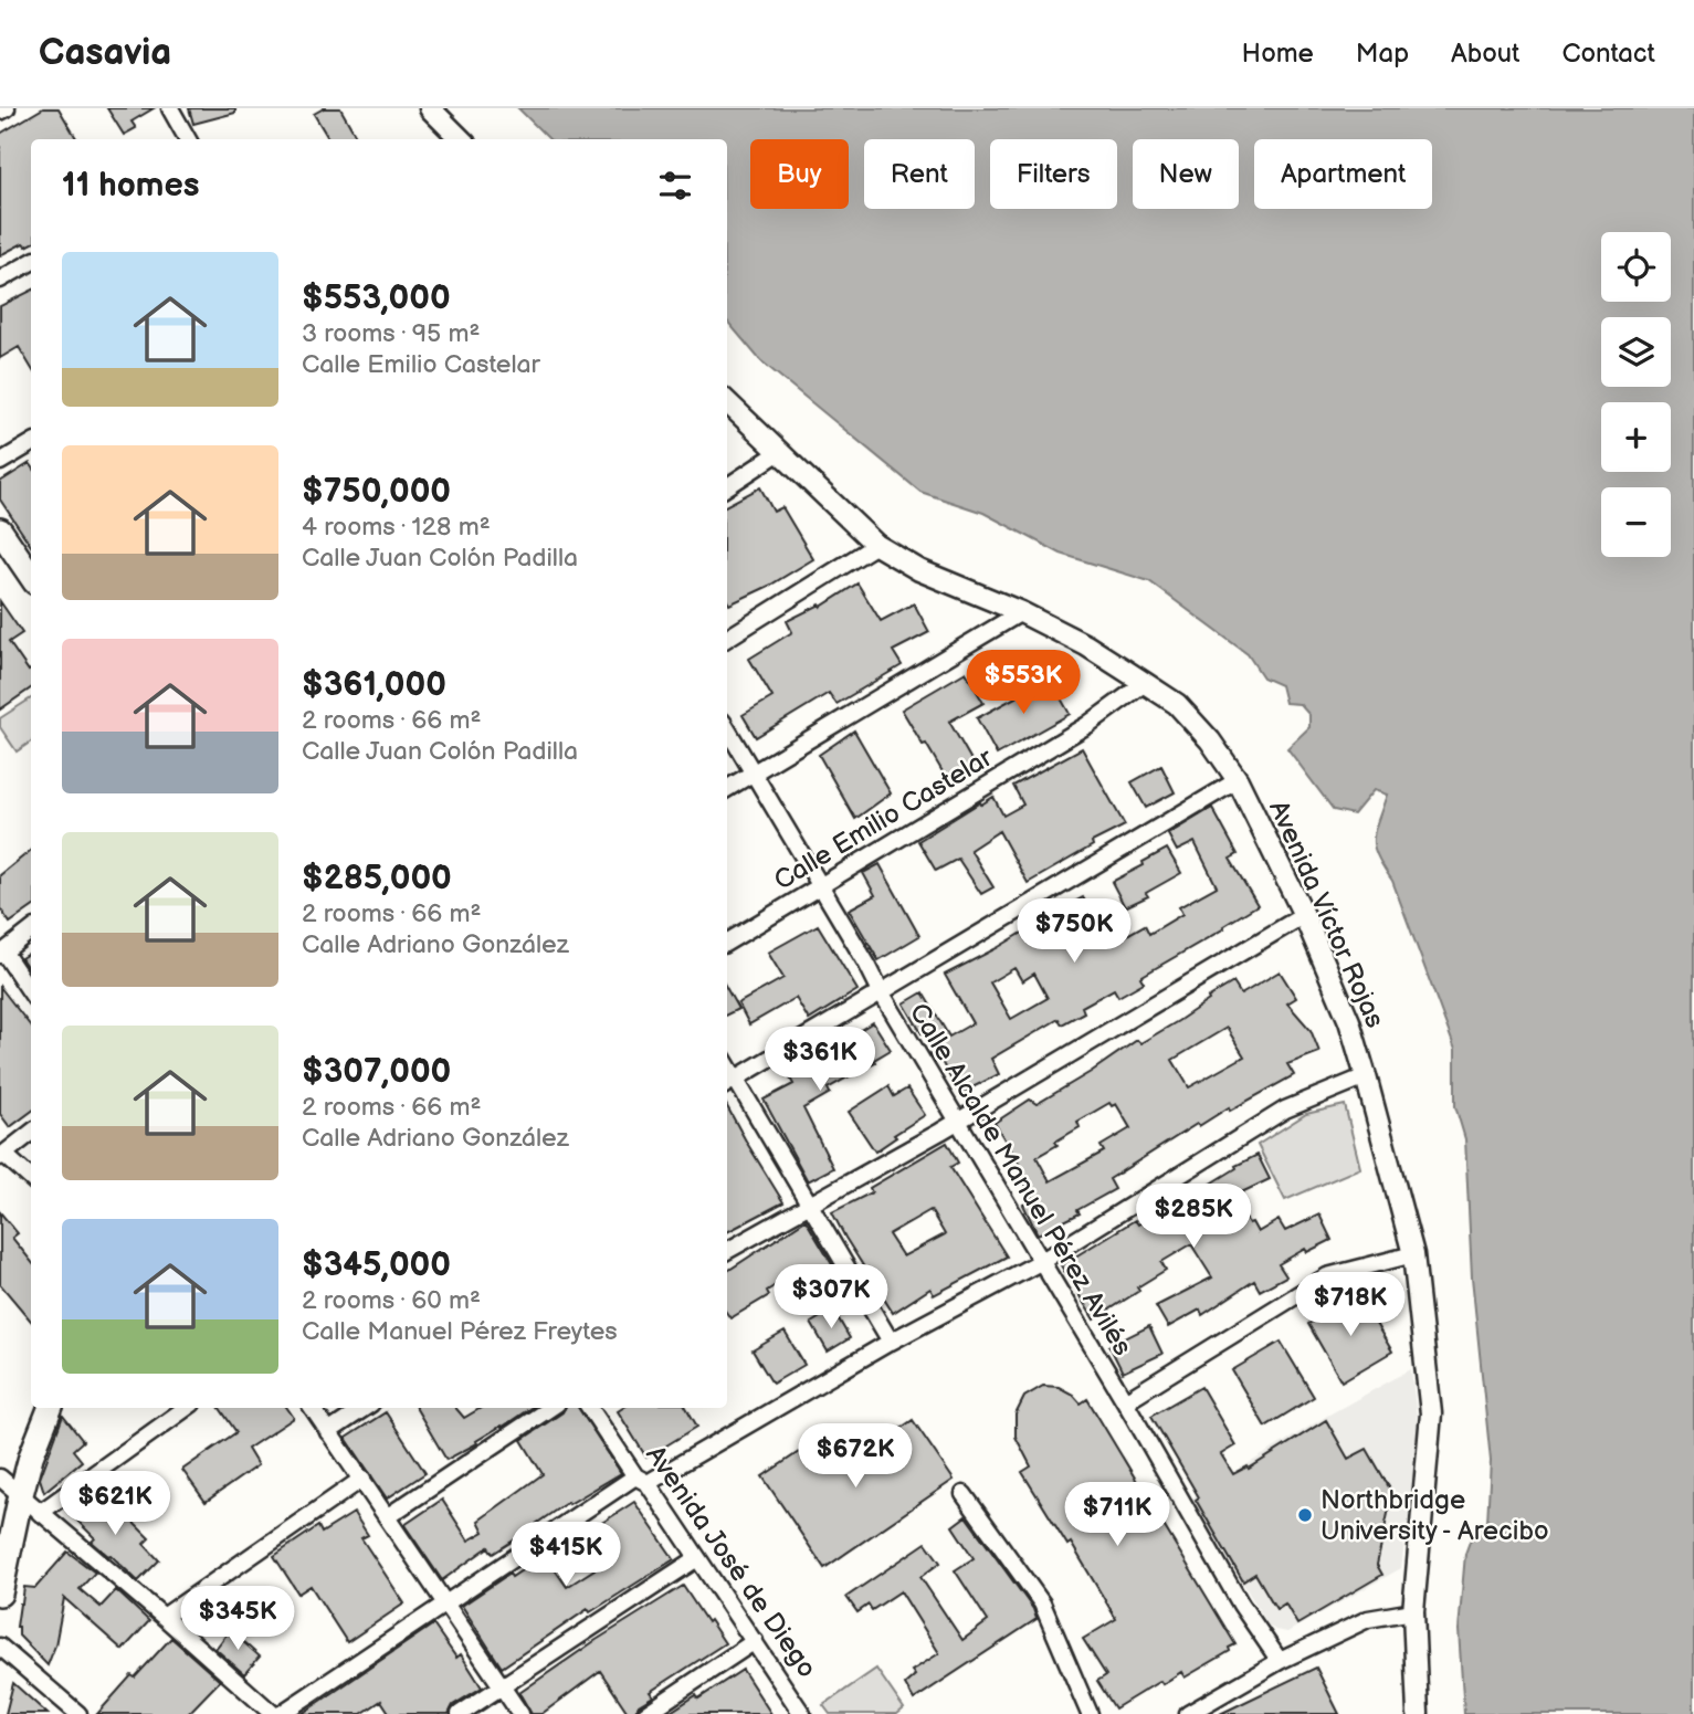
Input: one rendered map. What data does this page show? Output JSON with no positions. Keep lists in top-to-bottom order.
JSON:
{
  "streets": {
    "street": [
      "Calle Emilio Castelar",
      "Avenida Víctor Rojas",
      "Calle Alcalde Manuel Pérez Avilés",
      "Avenida José de Diego"
    ]
  },
  "crossings": [
    ["Calle Emilio Castelar", "Avenida Víctor Rojas"],
    ["Calle Emilio Castelar", "Calle Alcalde Manuel Pérez Avilés"]
  ],
  "places": ["Northbridge University - Arecibo"],
  "page": {
    "header": "Casavia",
    "nav": [
      "Home",
      "Map",
      "About",
      "Contact"
    ],
    "chip": [
      "Buy",
      "Rent",
      "Filters",
      "New",
      "Apartment"
    ],
    "heading": "11 homes",
    "map_buttons": ["+", "−"],
    "list": [
      {
        "name": "$553,000",
        "note": "3 rooms · 95 m² · Calle Emilio Castelar"
      },
      {
        "name": "$750,000",
        "note": "4 rooms · 128 m² · Calle Juan Colón Padilla"
      },
      {
        "name": "$361,000",
        "note": "2 rooms · 66 m² · Calle Juan Colón Padilla"
      },
      {
        "name": "$285,000",
        "note": "2 rooms · 66 m² · Calle Adriano González"
      },
      {
        "name": "$307,000",
        "note": "2 rooms · 66 m² · Calle Adriano González"
      },
      {
        "name": "$345,000",
        "note": "2 rooms · 60 m² · Calle Manuel Pérez Freytes"
      }
    ],
    "price": [
      "$553K",
      "$750K",
      "$361K",
      "$285K",
      "$307K",
      "$718K",
      "$672K",
      "$621K",
      "$711K",
      "$415K",
      "$345K"
    ]
  }
}
